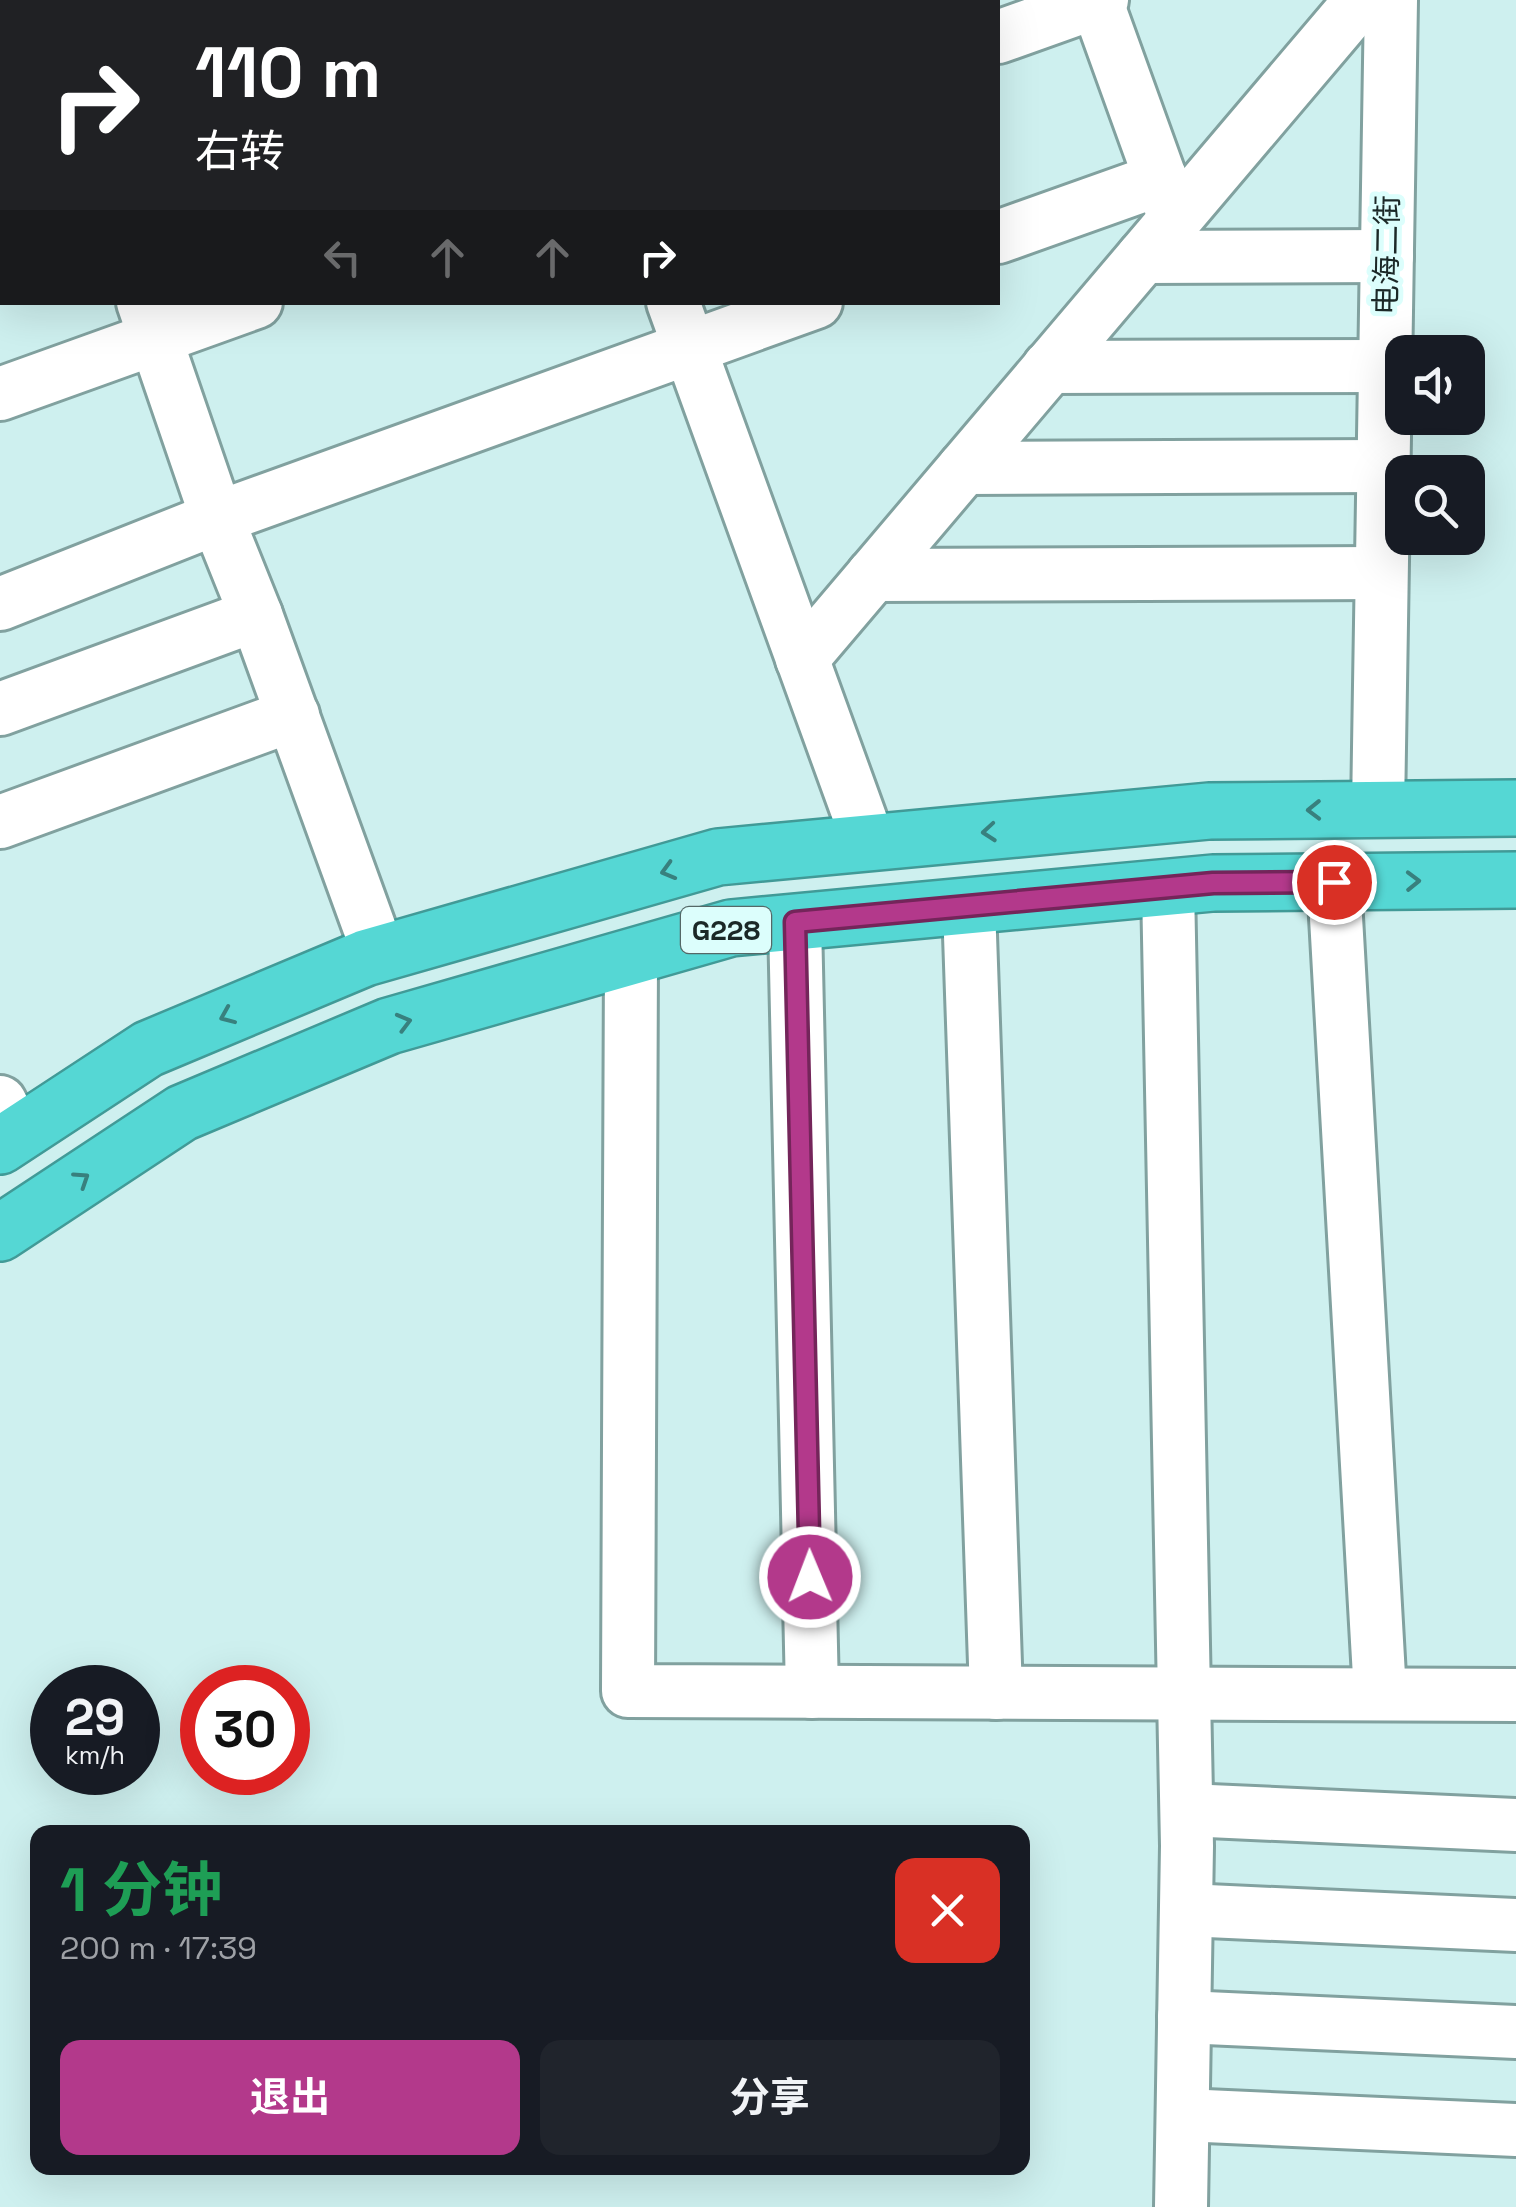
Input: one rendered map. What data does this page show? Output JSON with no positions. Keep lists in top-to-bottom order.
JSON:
{
  "streets": {
    "highway": ["G228"],
    "street": ["电海二街"]
  },
  "crossings": [
    ["电海二街", "G228"]
  ],
  "page": {
    "turn": ["110 m", "右转"],
    "speed": "29 km/h",
    "limit": "30",
    "heading": ["1 分钟", "200 m · 17:39"],
    "buttons": ["退出", "分享"]
  }
}
